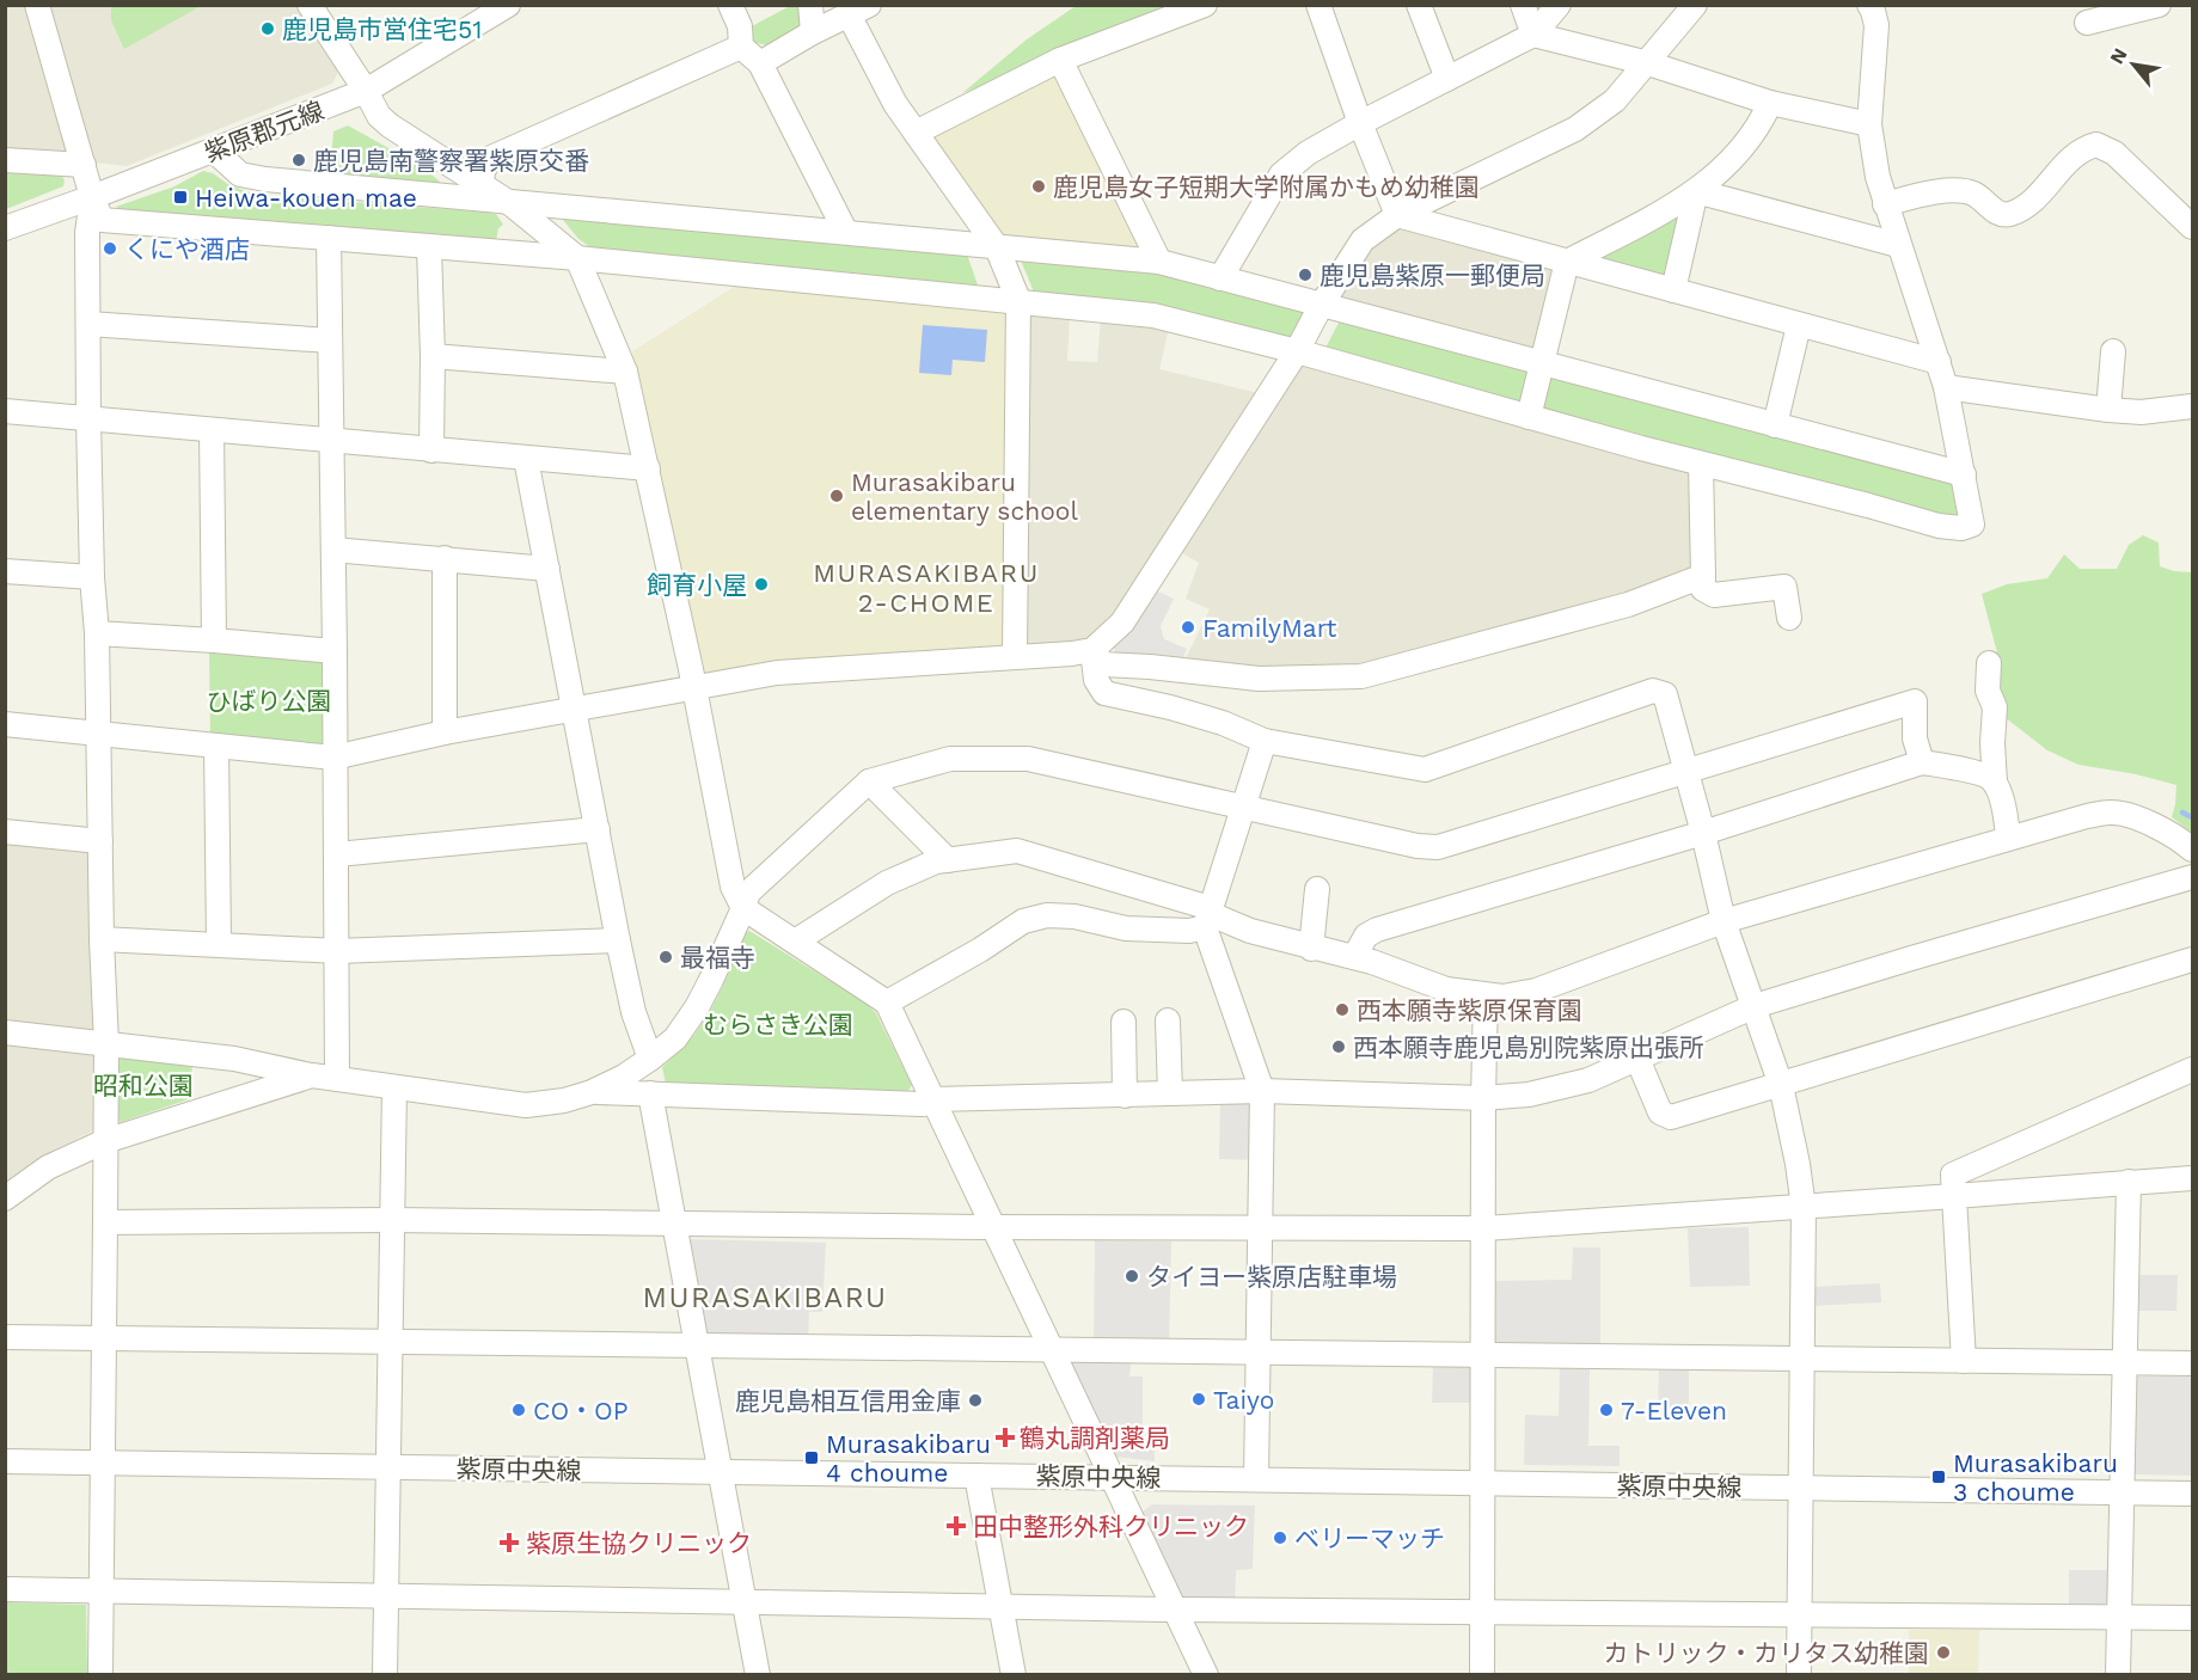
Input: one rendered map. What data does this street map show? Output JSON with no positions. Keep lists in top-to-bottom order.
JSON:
{
  "streets": {
    "street": ["紫原郡元線", "紫原中央線"]
  },
  "districts": ["MURASAKIBARU 2-CHOME", "MURASAKIBARU"],
  "parks": ["ひばり公園", "むらさき公園", "昭和公園"],
  "places": {
    "other": [
      "鹿児島市営住宅51",
      "鹿児島南警察署紫原交番",
      "鹿児島女子短期大学附属かもめ幼稚園",
      "くにや酒店",
      "鹿児島紫原一郵便局",
      "Murasakibaru elementary school",
      "飼育小屋",
      "FamilyMart",
      "最福寺",
      "西本願寺紫原保育園",
      "西本願寺鹿児島別院紫原出張所",
      "タイヨー紫原店駐車場",
      "Taiyo",
      "鹿児島相互信用金庫",
      "CO・OP",
      "7-Eleven",
      "ベリーマッチ",
      "カトリック・カリタス幼稚園"
    ],
    "transit": ["Heiwa-kouen mae", "Murasakibaru 4 choume", "Murasakibaru 3 choume"],
    "health": ["鶴丸調剤薬局", "田中整形外科クリニック", "紫原生協クリニック"]
  },
  "north": "top left"
}
